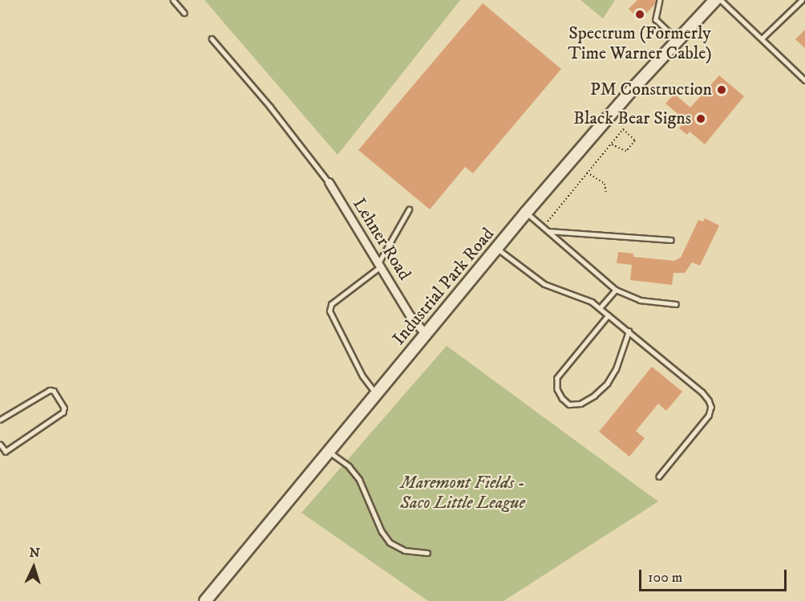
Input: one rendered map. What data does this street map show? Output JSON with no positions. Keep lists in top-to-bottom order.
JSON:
{
  "streets": {
    "main road": ["Industrial Park Road"],
    "street": ["Lehner Road"]
  },
  "crossings": [
    ["Lehner Road", "Industrial Park Road"]
  ],
  "parks": ["Maremont Fields - Saco Little League"],
  "places": ["Spectrum (Formerly Time Warner Cable)", "PM Construction", "Black Bear Signs"],
  "scale_bar": "100 m",
  "north": "top"
}
